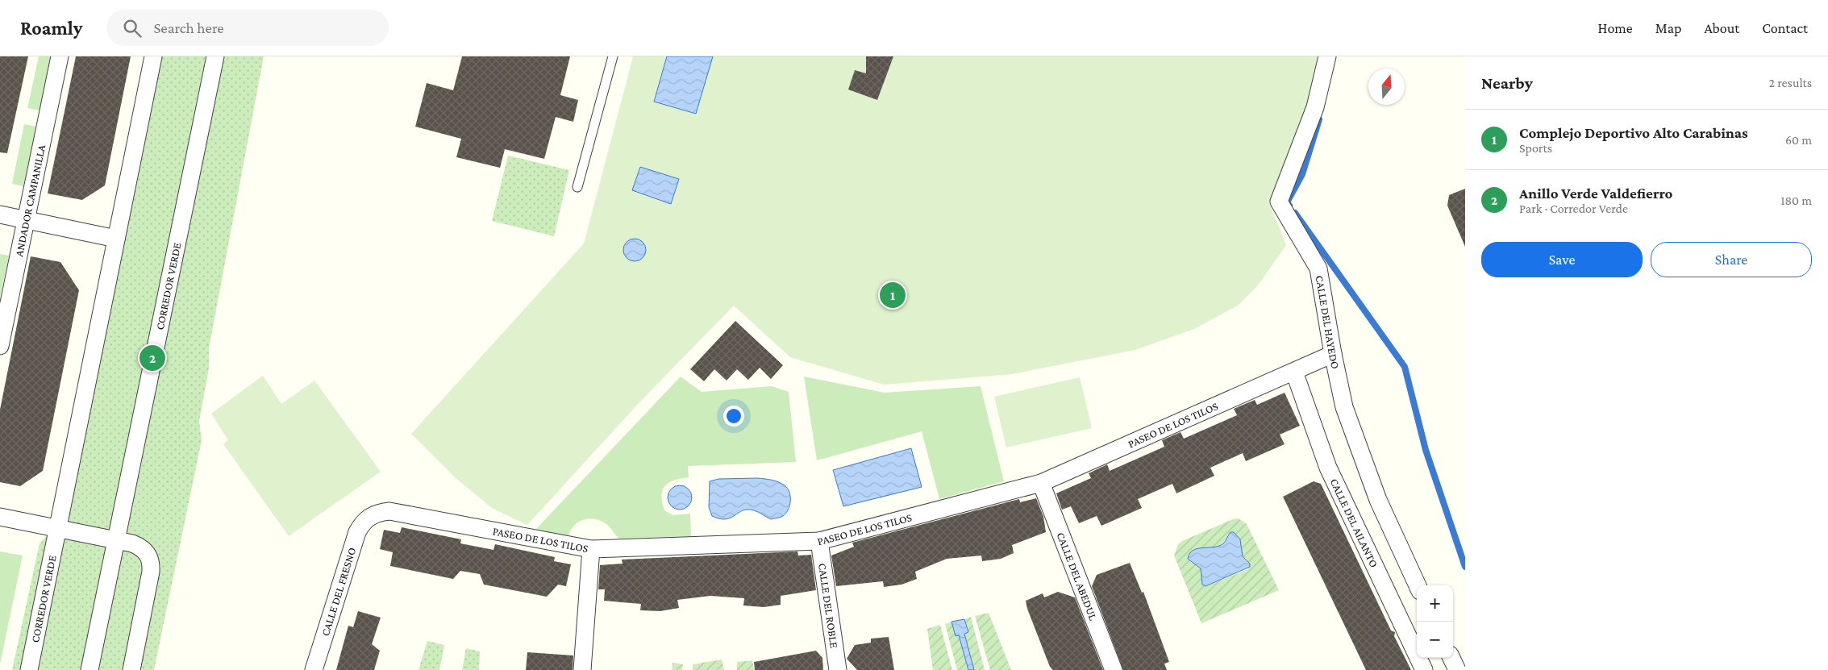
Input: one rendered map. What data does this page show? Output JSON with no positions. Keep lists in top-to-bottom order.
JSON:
{
  "streets": {
    "street": [
      "ANDADOR CAMPANILLA",
      "CORREDOR VERDE",
      "CALLE DEL HAYEDO",
      "PASEO DE LOS TILOS",
      "CALLE DEL AILANTO",
      "CALLE DEL ABEDUL",
      "CALLE DEL FRESNO",
      "CALLE DEL ROBLE"
    ]
  },
  "crossings": [
    ["CALLE DEL HAYEDO", "PASEO DE LOS TILOS"],
    ["PASEO DE LOS TILOS", "CALLE DEL AILANTO"],
    ["PASEO DE LOS TILOS", "CALLE DEL ABEDUL"],
    ["PASEO DE LOS TILOS", "CALLE DEL FRESNO"],
    ["PASEO DE LOS TILOS", "CALLE DEL ROBLE"]
  ],
  "north": "top",
  "page": {
    "header": "Roamly",
    "search": "Search here",
    "nav": [
      "Home",
      "Map",
      "About",
      "Contact"
    ],
    "heading": ["Nearby", "2 results"],
    "list": [
      {
        "mark": "1",
        "name": "Complejo Deportivo Alto Carabinas",
        "note": "Sports",
        "value": "60 m"
      },
      {
        "mark": "2",
        "name": "Anillo Verde Valdefierro",
        "note": "Park · Corredor Verde",
        "value": "180 m"
      }
    ],
    "buttons": ["Save", "Share"],
    "pins": ["1", "2"],
    "map_buttons": ["+", "−"]
  }
}
